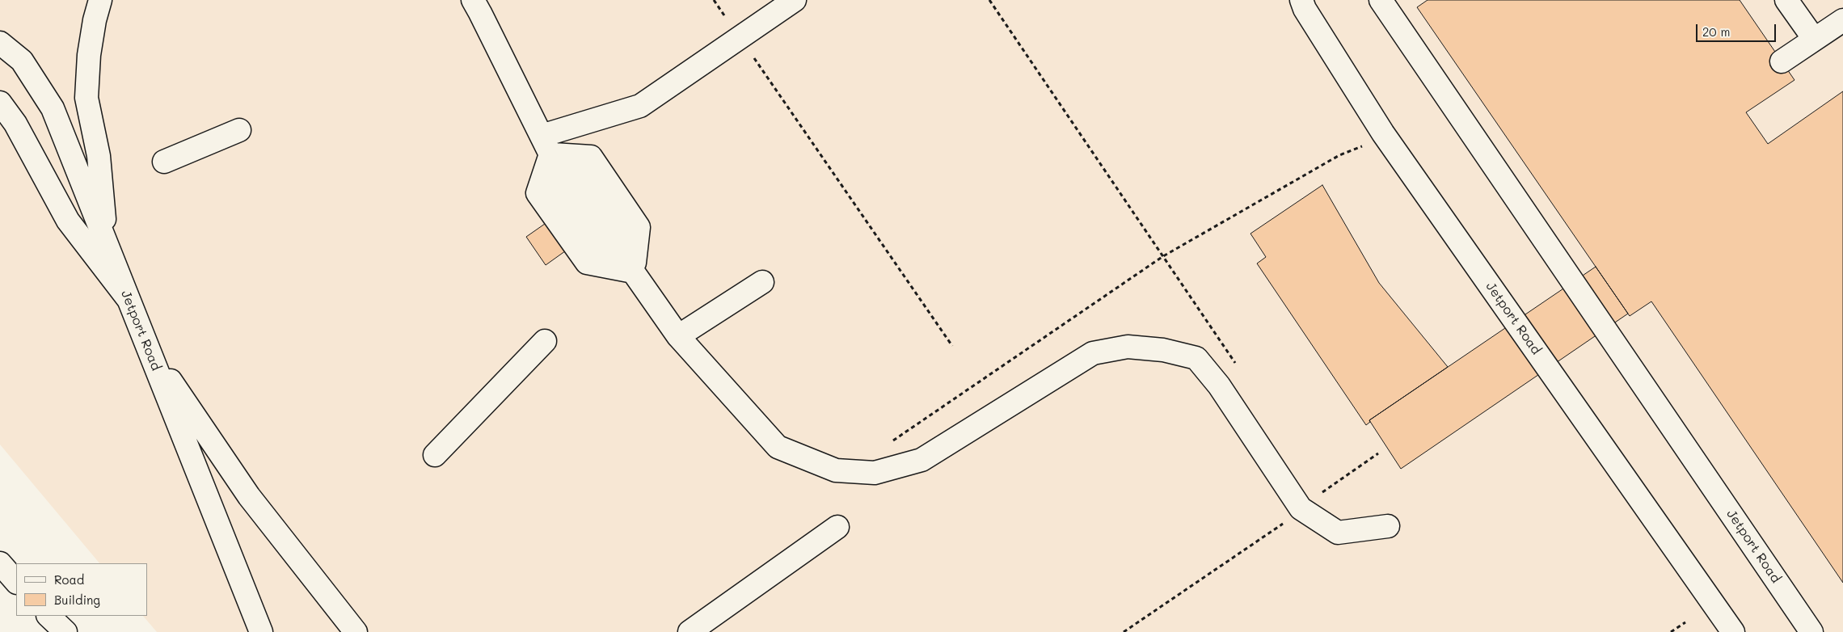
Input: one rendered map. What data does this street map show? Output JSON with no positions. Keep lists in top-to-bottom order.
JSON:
{
  "streets": {
    "street": ["Jetport Road"]
  },
  "legend": ["Road", "Building"],
  "scale_bar": "20 m"
}
